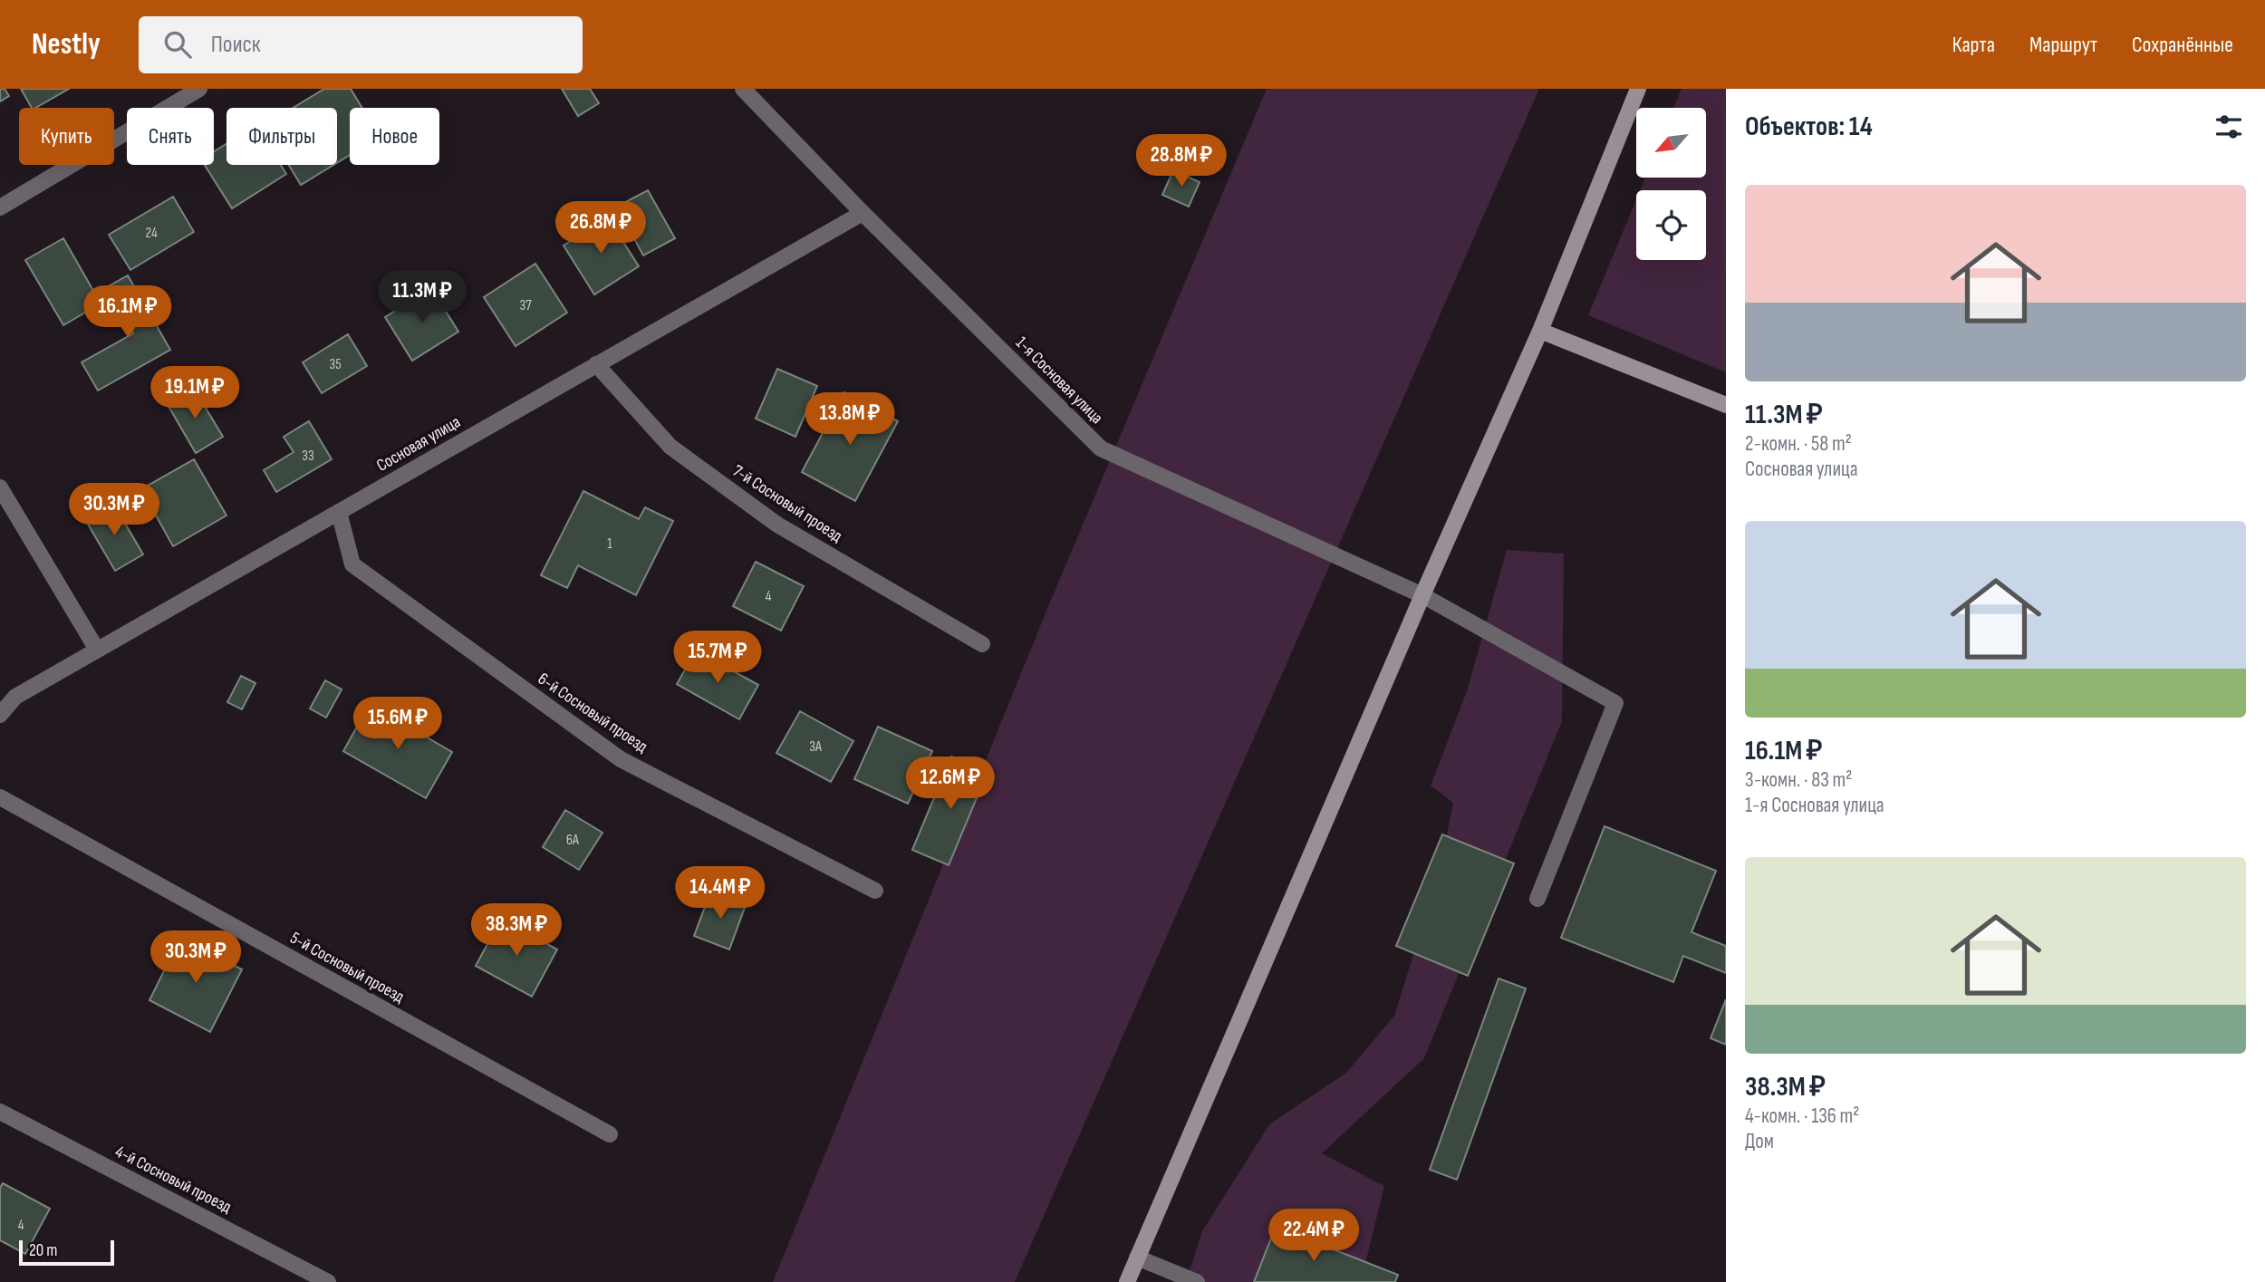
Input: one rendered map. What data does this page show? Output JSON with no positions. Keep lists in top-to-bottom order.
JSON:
{
  "streets": {
    "street": [
      "1-я Сосновая улица",
      "Сосновая улица",
      "7-й Сосновый проезд",
      "6-й Сосновый проезд",
      "5-й Сосновый проезд",
      "4-й Сосновый проезд"
    ]
  },
  "crossings": [
    ["1-я Сосновая улица", "Сосновая улица"],
    ["Сосновая улица", "7-й Сосновый проезд"],
    ["Сосновая улица", "6-й Сосновый проезд"]
  ],
  "house_numbers": [
    "24",
    "37",
    "35",
    "33",
    "1",
    "4",
    "3А",
    "6А",
    "4"
  ],
  "scale_bar": "20 m",
  "north": "bottom left",
  "page": {
    "header": "Nestly",
    "search": "Поиск",
    "nav": ["Карта", "Маршрут", "Сохранённые"],
    "heading": "Объектов: 14",
    "chip": [
      "Купить",
      "Снять",
      "Фильтры",
      "Новое"
    ],
    "price": [
      "28.8M ₽",
      "26.8M ₽",
      "11.3M ₽",
      "16.1M ₽",
      "19.1M ₽",
      "13.8M ₽",
      "30.3M ₽",
      "15.7M ₽",
      "15.6M ₽",
      "12.6M ₽",
      "14.4M ₽",
      "38.3M ₽",
      "30.3M ₽",
      "22.4M ₽"
    ],
    "list": [
      {
        "name": "11.3M ₽",
        "note": "2-комн. · 58 m² · Сосновая улица"
      },
      {
        "name": "16.1M ₽",
        "note": "3-комн. · 83 m² · 1-я Сосновая улица"
      },
      {
        "name": "38.3M ₽",
        "note": "4-комн. · 136 m² · Дом"
      }
    ],
    "scale": "20 m"
  }
}
